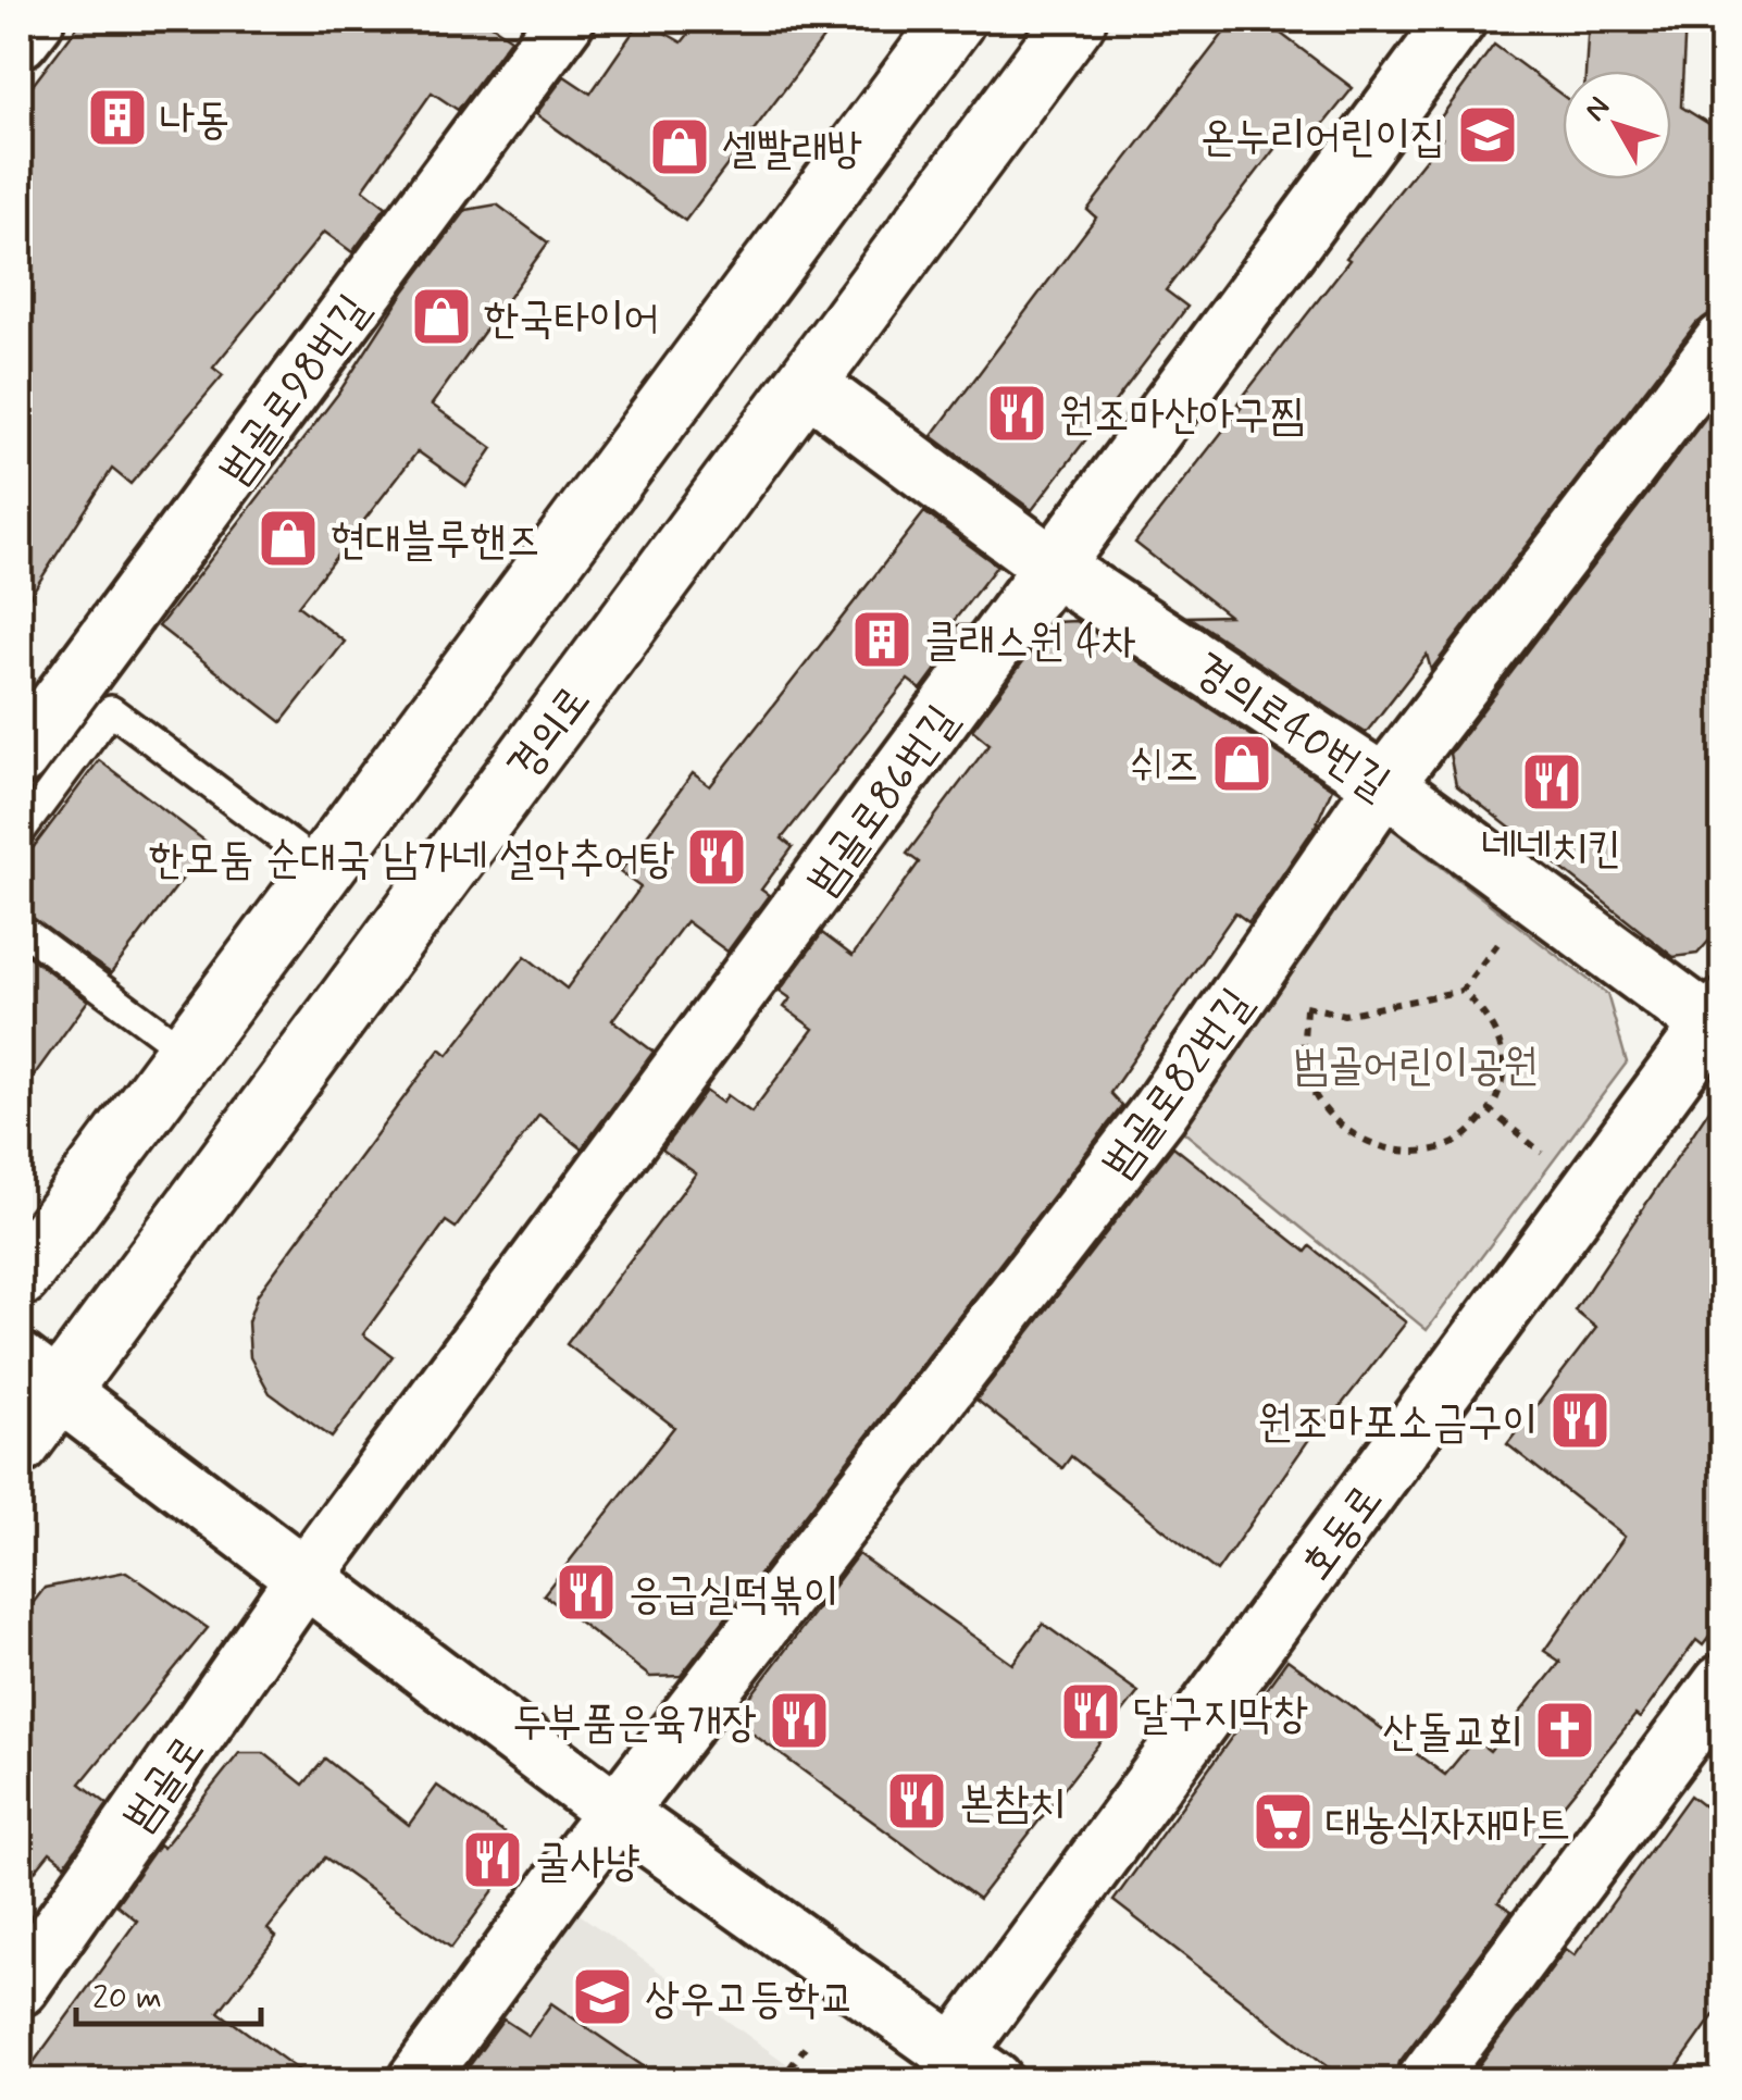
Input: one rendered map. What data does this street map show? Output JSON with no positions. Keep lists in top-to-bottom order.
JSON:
{
  "streets": {
    "street": [
      "범골로98번길",
      "경의로40번길",
      "경의로",
      "범골로86번길",
      "범골로82번길",
      "호동로",
      "범골로"
    ]
  },
  "crossings": [
    ["경의로40번길", "경의로"],
    ["경의로40번길", "범골로86번길"],
    ["경의로40번길", "범골로82번길"],
    ["경의로40번길", "호동로"],
    ["범골로86번길", "범골로"]
  ],
  "parks": ["범골어린이공원"],
  "places": {
    "building": ["나동", "클래스원 4차"],
    "school or university": ["온누리어린이집", "상우고등학교"],
    "shop": [
      "셀빨래방",
      "한국타이어",
      "현대블루핸즈",
      "쉬즈"
    ],
    "restaurant": [
      "원조마산아구찜",
      "네네치킨",
      "한모둠 순대국 남가네 설악추어탕",
      "원조마포소금구이",
      "응급실떡볶이",
      "달구지막창",
      "두부품은육개장",
      "본참치",
      "굴사냥"
    ],
    "church": ["산돌교회"],
    "supermarket": ["대농식자재마트"]
  },
  "scale_bar": "20 m",
  "north": "top left"
}
